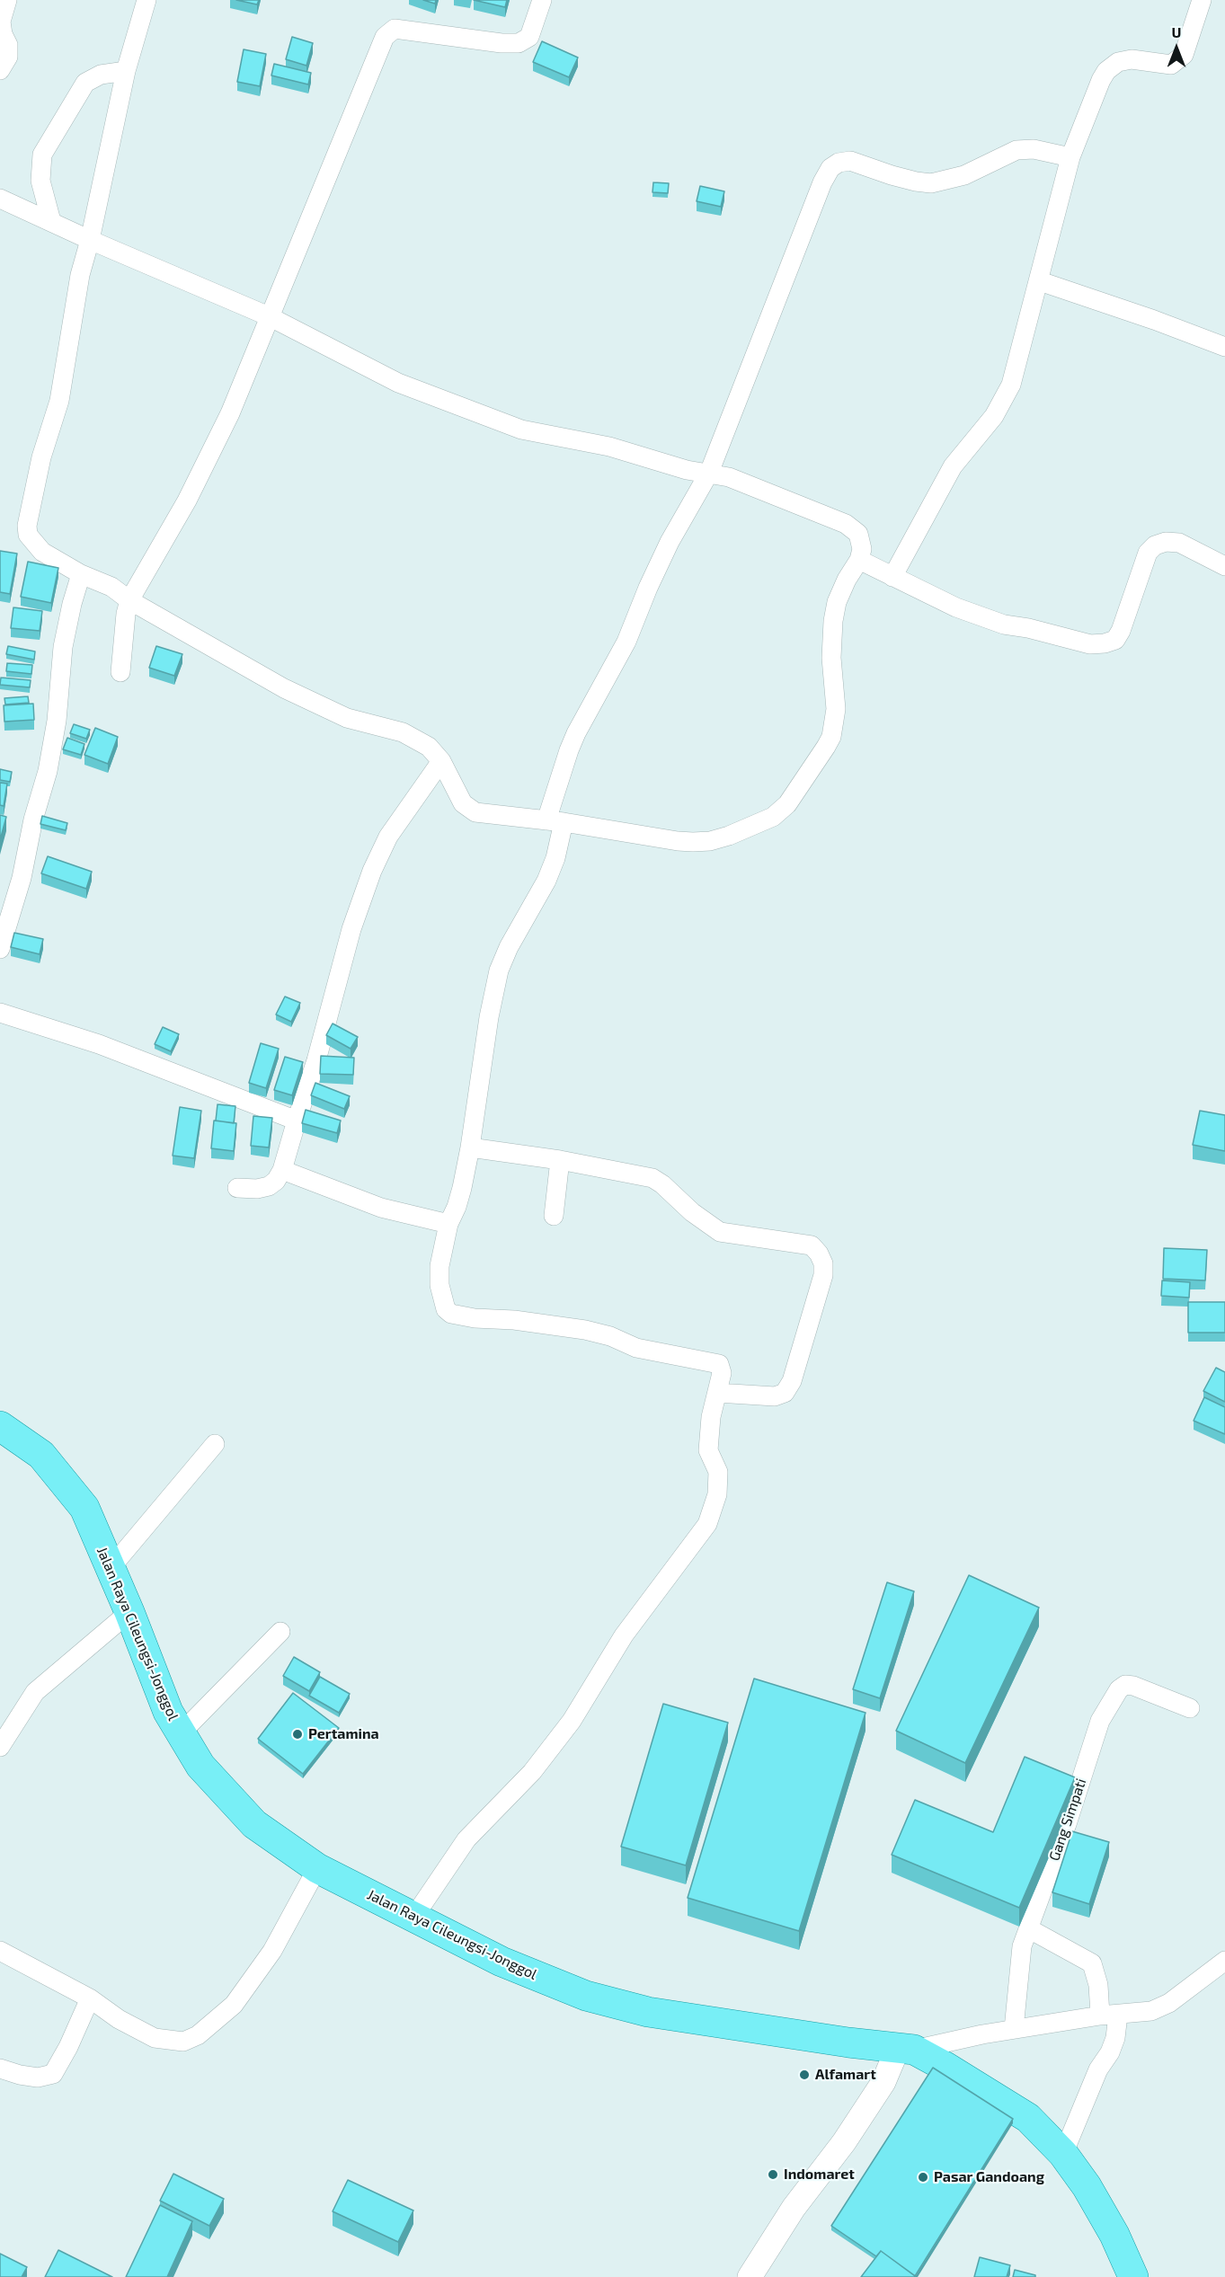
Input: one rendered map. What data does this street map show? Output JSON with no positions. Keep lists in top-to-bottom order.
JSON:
{
  "streets": {
    "main road": ["Jalan Raya Cileungsi-Jonggol"],
    "street": ["Gang Simpati"]
  },
  "places": [
    "Pertamina",
    "Alfamart",
    "Indomaret",
    "Pasar Gandoang"
  ],
  "north": "top"
}
